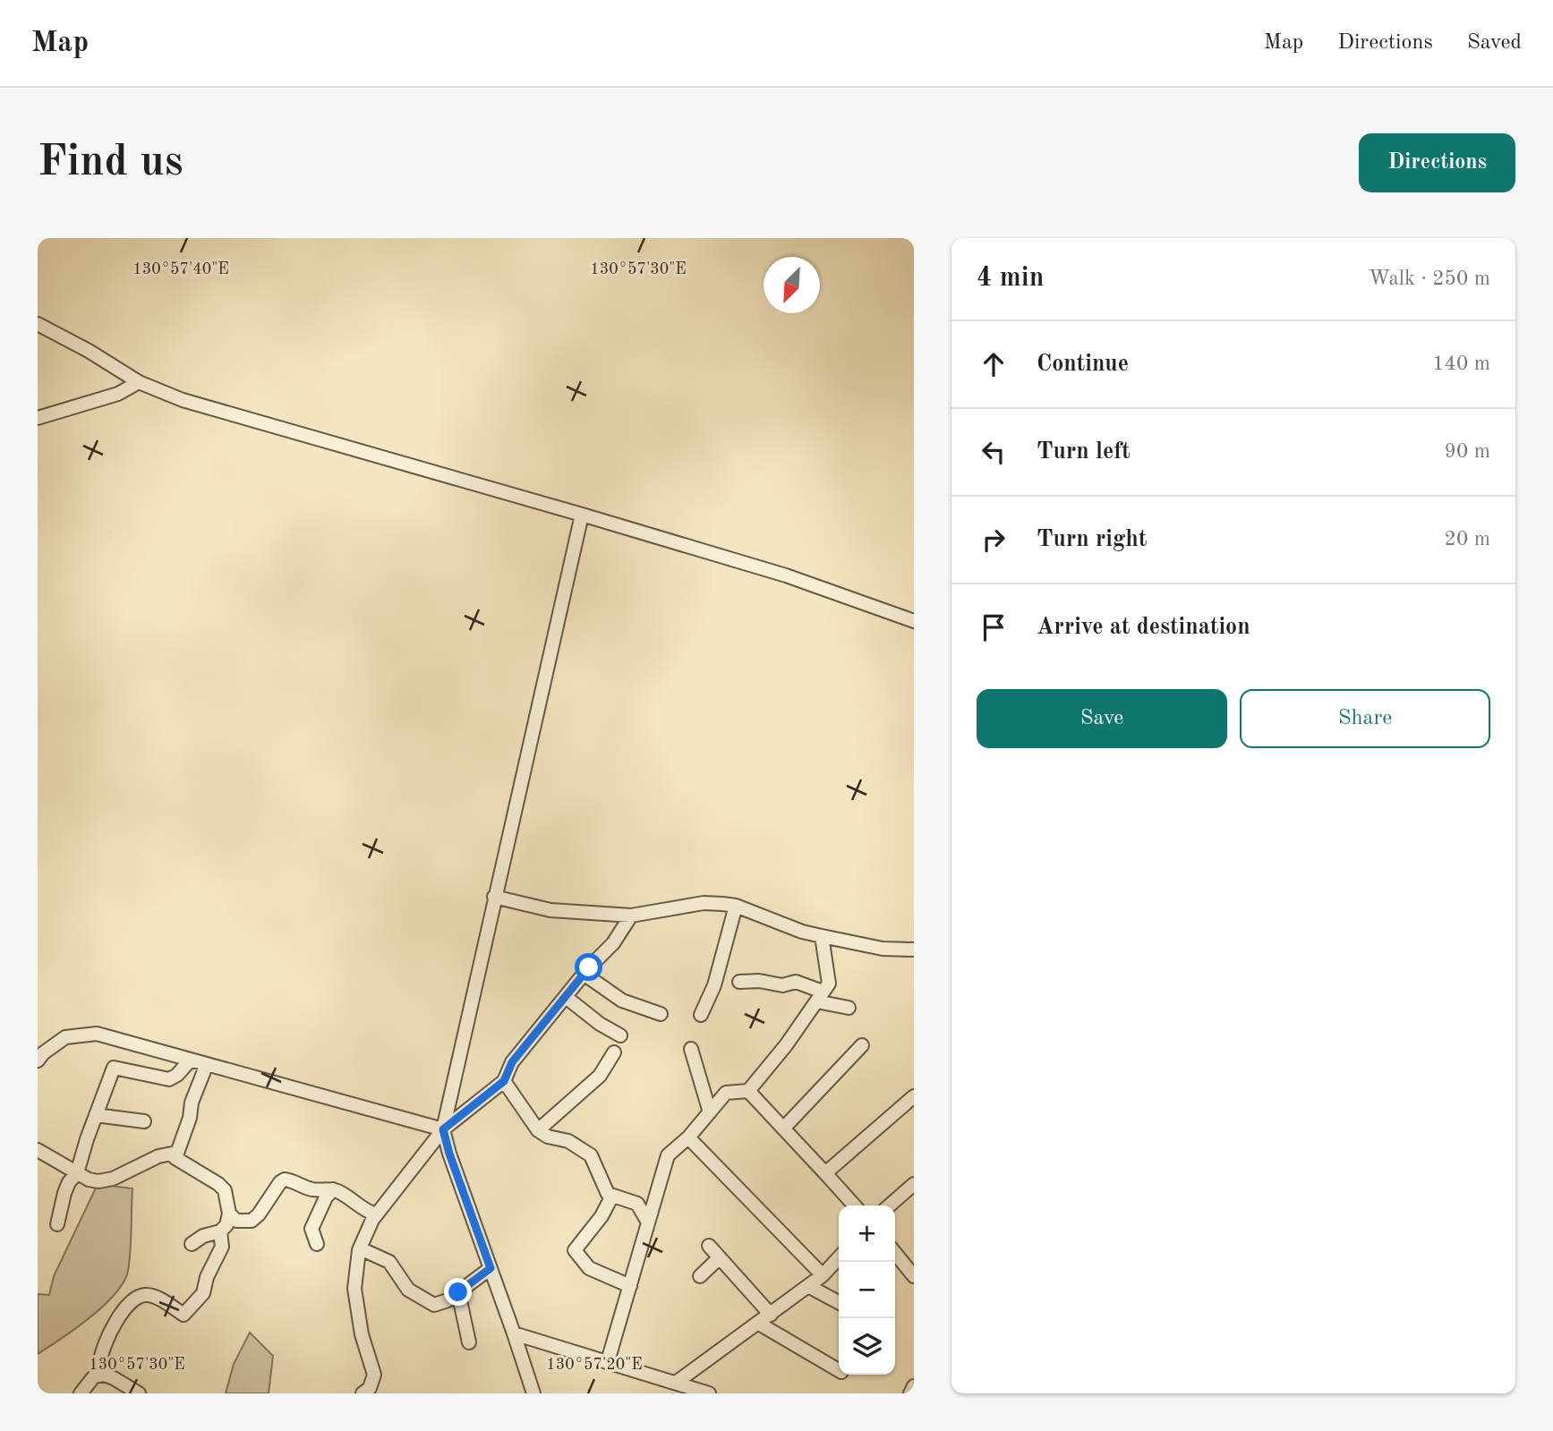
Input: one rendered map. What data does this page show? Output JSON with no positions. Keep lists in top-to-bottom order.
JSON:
{
  "north": "bottom left",
  "page": {
    "header": "Map",
    "nav": ["Map", "Directions", "Saved"],
    "buttons": [
      "Directions",
      ["Save", "Share"]
    ],
    "title": "Find us",
    "heading": ["4 min", "Walk · 250 m"],
    "list": [
      ["Continue", "140 m"],
      ["Turn left", "90 m"],
      ["Turn right", "20 m"],
      "Arrive at destination"
    ],
    "map_buttons": ["+", "−"]
  },
  "coordinates": ["130°57'40\"E", "130°57'30\"E", "130°57'20\"E"]
}
